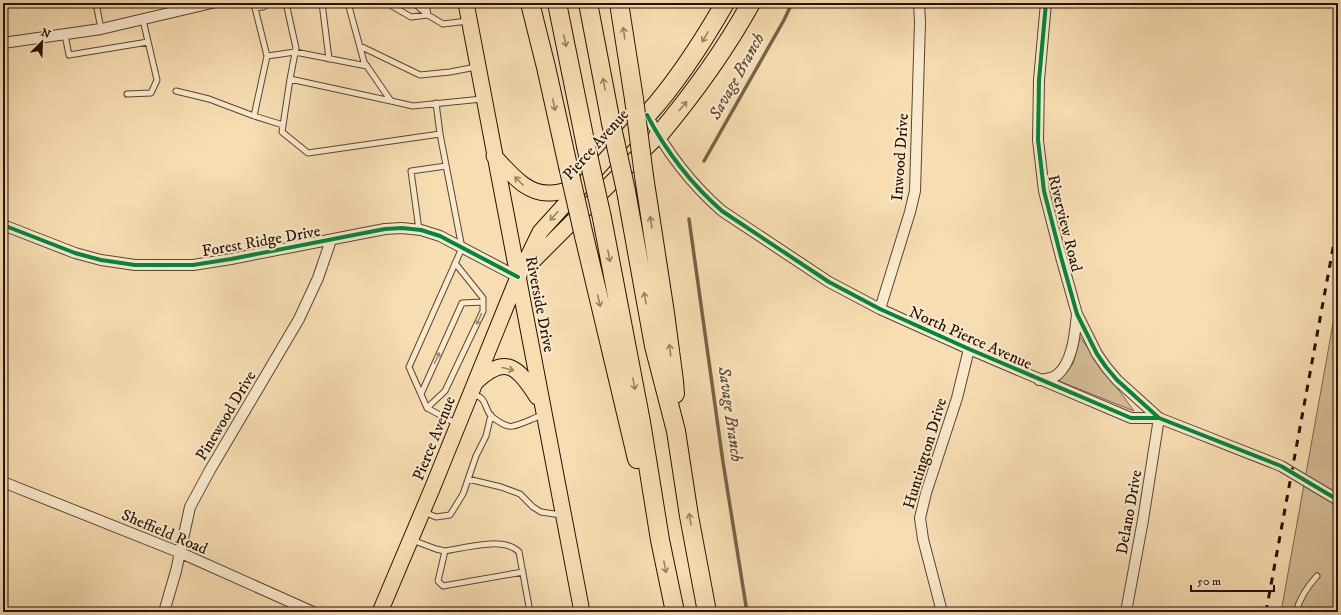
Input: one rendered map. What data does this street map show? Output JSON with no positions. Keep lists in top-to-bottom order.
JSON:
{
  "streets": {
    "main road": ["Pierce Avenue", "Riverside Drive"],
    "street": [
      "Inwood Drive",
      "Riverview Road",
      "Forest Ridge Drive",
      "North Pierce Avenue",
      "Pinewood Drive",
      "Huntington Drive",
      "Delano Drive",
      "Sheffield Road"
    ]
  },
  "crossings": [
    ["Pierce Avenue", "Forest Ridge Drive"],
    ["Pierce Avenue", "Riverside Drive"],
    ["Pierce Avenue", "North Pierce Avenue"],
    ["Inwood Drive", "North Pierce Avenue"],
    ["Riverview Road", "North Pierce Avenue"],
    ["Riverview Road", "Delano Drive"],
    ["Forest Ridge Drive", "Riverside Drive"],
    ["Forest Ridge Drive", "Pinewood Drive"],
    ["North Pierce Avenue", "Huntington Drive"],
    ["North Pierce Avenue", "Delano Drive"],
    ["Pinewood Drive", "Sheffield Road"]
  ],
  "water": ["Savage Branch"],
  "scale_bar": "50 m",
  "north": "top right"
}
